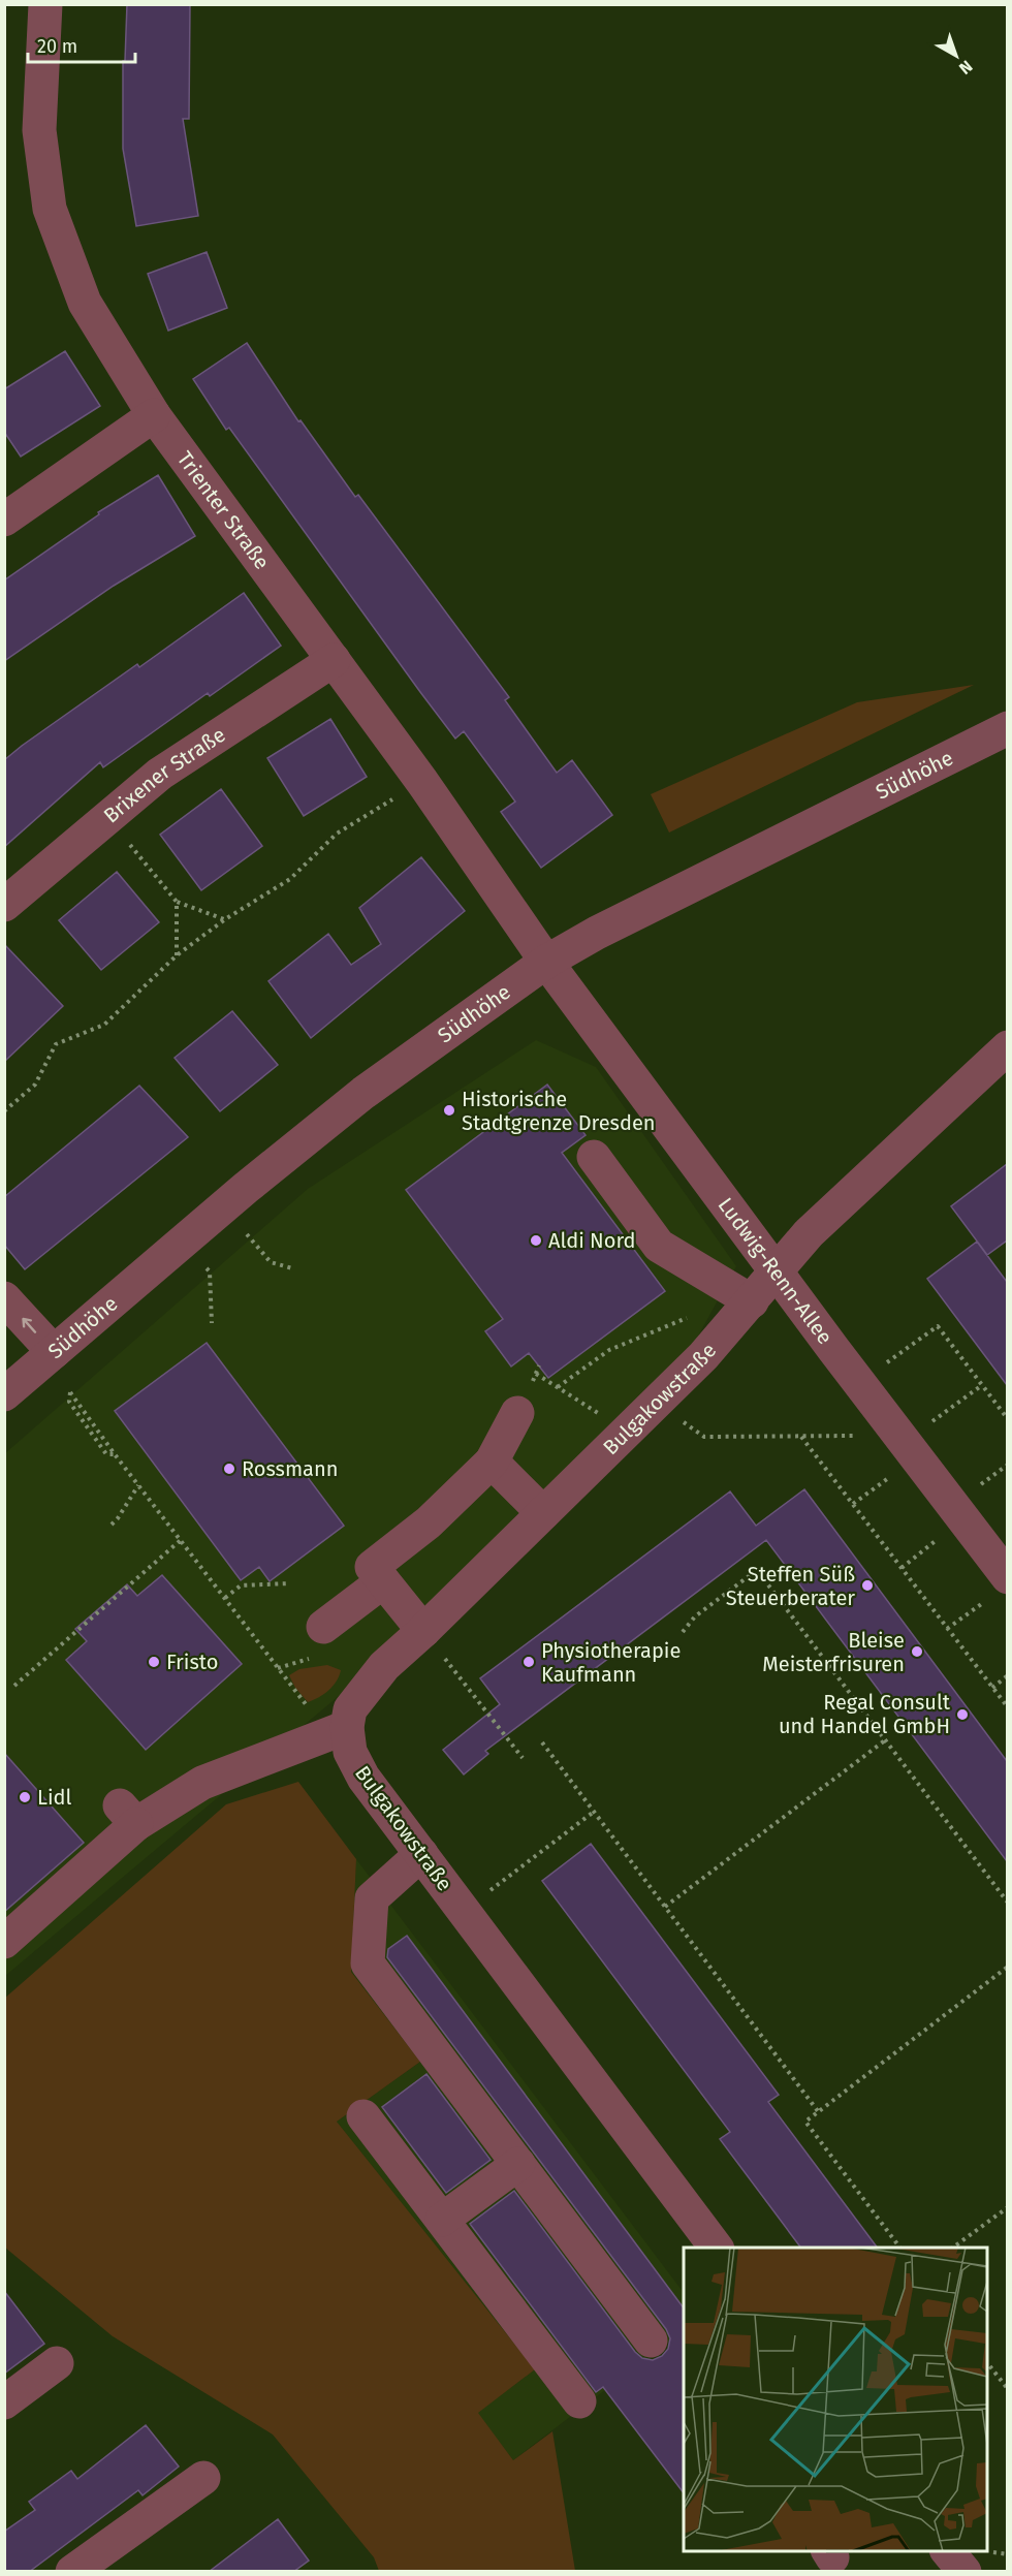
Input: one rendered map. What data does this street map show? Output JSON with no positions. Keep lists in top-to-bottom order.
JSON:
{
  "streets": {
    "street": [
      "Trienter Straße",
      "Südhöhe",
      "Brixener Straße",
      "Ludwig-Renn-Allee",
      "Bulgakowstraße"
    ]
  },
  "crossings": [
    ["Trienter Straße", "Südhöhe"],
    ["Trienter Straße", "Brixener Straße"],
    ["Trienter Straße", "Ludwig-Renn-Allee"],
    ["Südhöhe", "Ludwig-Renn-Allee"],
    ["Ludwig-Renn-Allee", "Bulgakowstraße"]
  ],
  "places": [
    "Historische Stadtgrenze Dresden",
    "Aldi Nord",
    "Rossmann",
    "Steffen Süß Steuerberater",
    "Bleise Meisterfrisuren",
    "Fristo",
    "Physiotherapie Kaufmann",
    "Regal Consult und Handel GmbH",
    "Lidl"
  ],
  "scale_bar": "20 m",
  "north": "bottom right"
}
